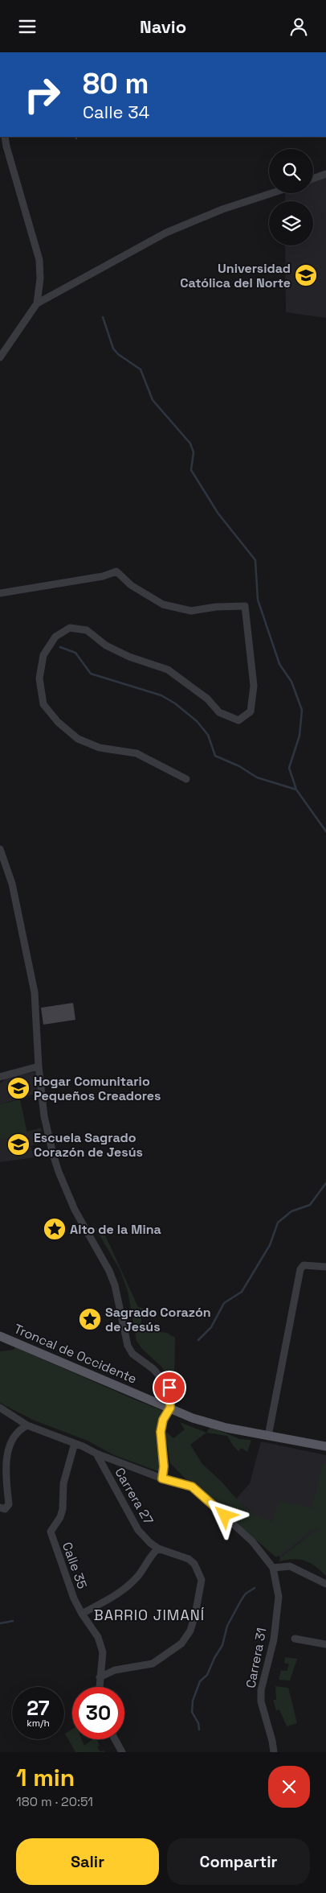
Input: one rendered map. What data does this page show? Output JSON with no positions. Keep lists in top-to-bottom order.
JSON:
{
  "streets": {
    "main road": ["Troncal de Occidente"],
    "street": ["Carrera 27", "Calle 35", "Carrera 31"]
  },
  "crossings": [
    ["Carrera 27", "Calle 35"]
  ],
  "districts": ["BARRIO JIMANÍ"],
  "places": {
    "school or university": ["Universidad Católica del Norte", "Hogar Comunitario Pequeños Creadores", "Escuela Sagrado Corazón de Jesús"],
    "place": ["Alto de la Mina", "Sagrado Corazón de Jesús"]
  },
  "page": {
    "header": "Navio",
    "turn": ["80 m", "Calle 34"],
    "speed": "27 km/h",
    "limit": "30",
    "heading": ["1 min", "180 m · 20:51"],
    "buttons": ["Salir", "Compartir"]
  }
}
